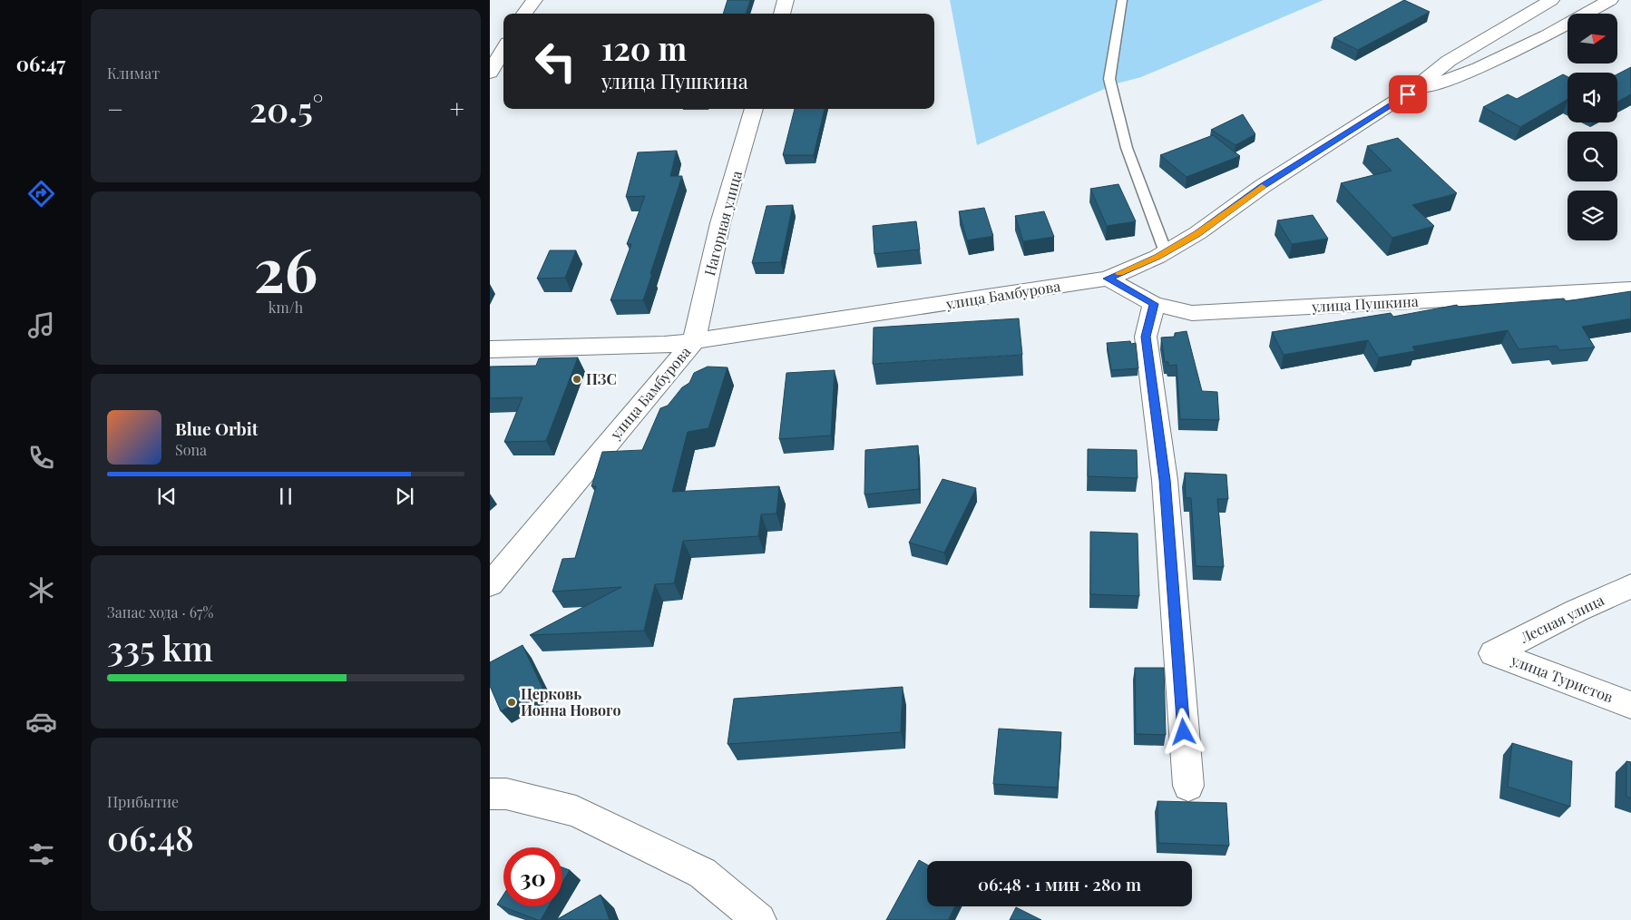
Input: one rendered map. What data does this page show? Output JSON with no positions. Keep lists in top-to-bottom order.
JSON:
{
  "streets": {
    "street": [
      "Нагорная улица",
      "улица Бамбурова",
      "улица Пушкина",
      "Лесная улица",
      "улица Туристов"
    ]
  },
  "crossings": [
    ["Нагорная улица", "улица Бамбурова"],
    ["улица Бамбурова", "улица Пушкина"],
    ["Лесная улица", "улица Туристов"]
  ],
  "places": ["ПЗС", "Церковь Ионна Нового"],
  "north": "right",
  "page": {
    "tabs": "06:47",
    "tile": [
      "Климат",
      ["26", "km/h"],
      ["Запас хода · 67%", "335 km"],
      ["Прибытие", "06:48"]
    ],
    "turn": ["120 m", "улица Пушкина"],
    "heat": ["−", "20.5°", "+"],
    "song": ["Blue Orbit", "Sona"],
    "limit": "30",
    "trip": "06:48 · 1 мин · 280 m"
  }
}
